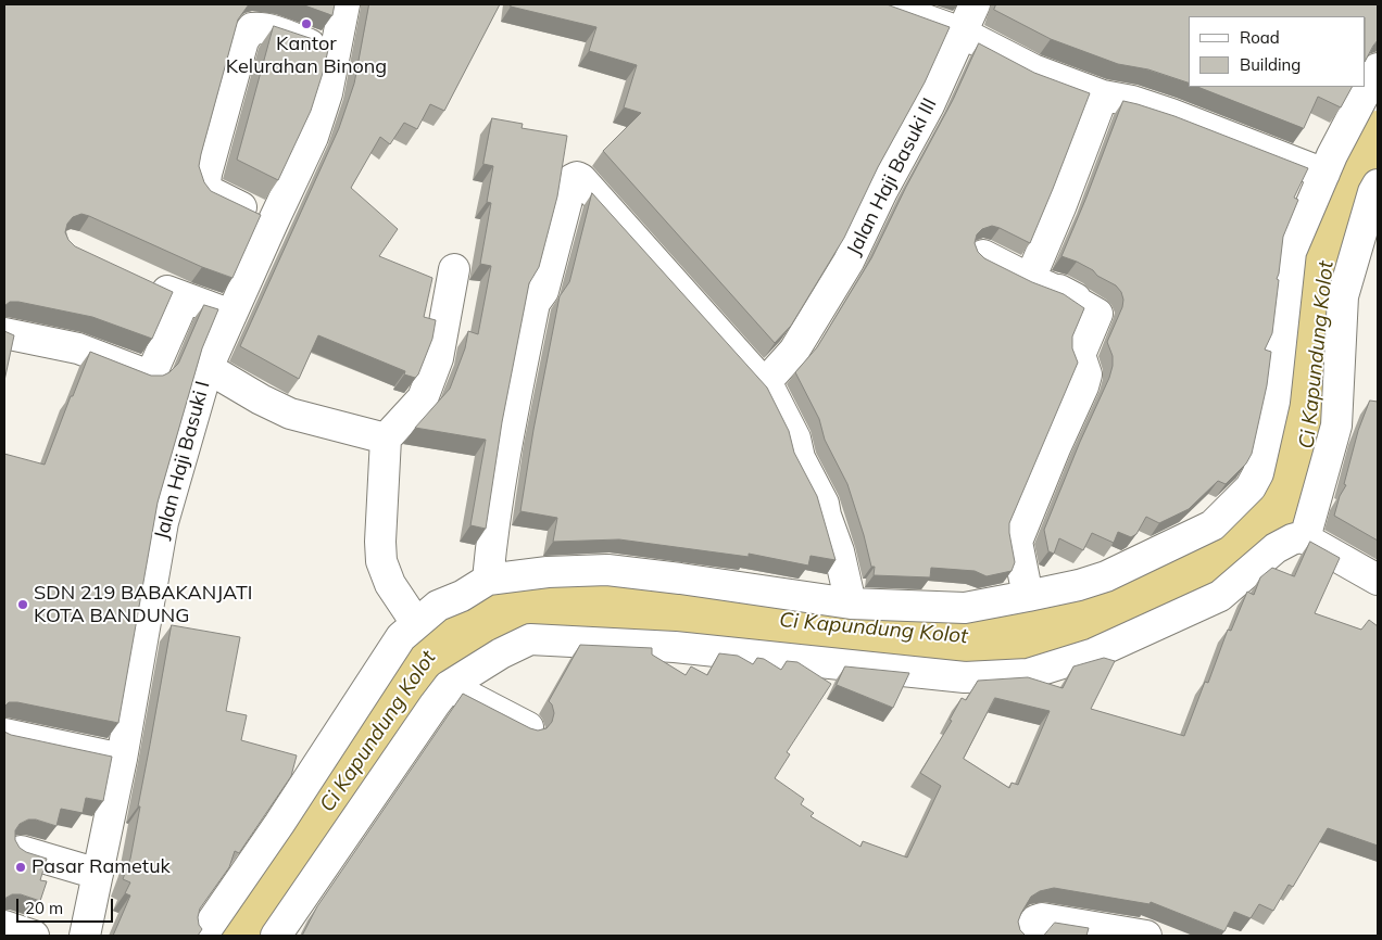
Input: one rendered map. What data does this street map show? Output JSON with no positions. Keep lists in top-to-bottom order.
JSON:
{
  "streets": {
    "street": ["Jalan Haji Basuki III", "Jalan Haji Basuki I"]
  },
  "water": ["Ci Kapundung Kolot"],
  "places": ["Kantor Kelurahan Binong", "SDN 219 BABAKANJATI KOTA BANDUNG", "Pasar Rametuk"],
  "legend": ["Road", "Building"],
  "scale_bar": "20 m"
}
